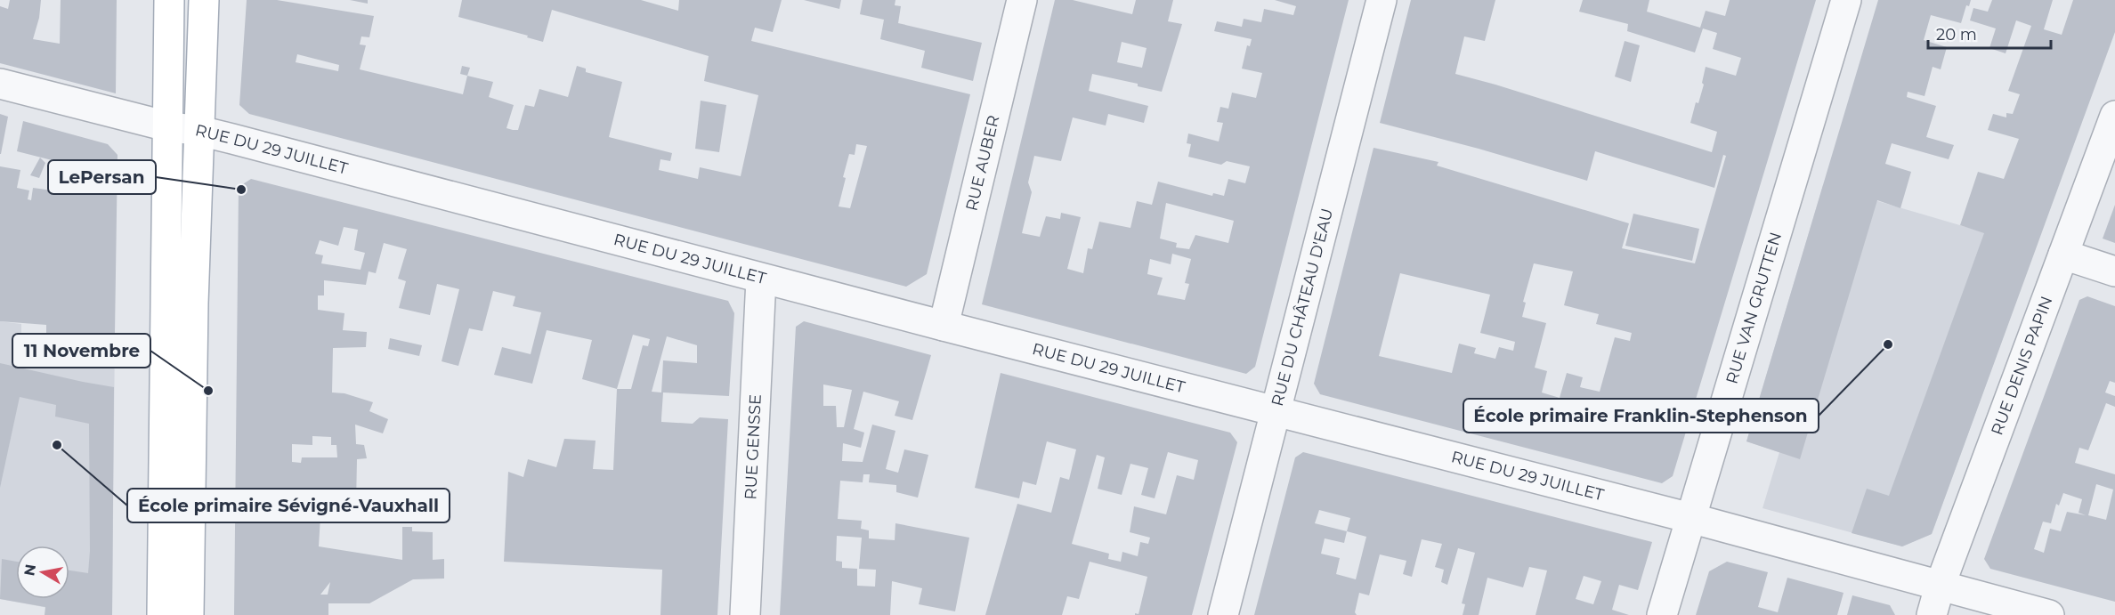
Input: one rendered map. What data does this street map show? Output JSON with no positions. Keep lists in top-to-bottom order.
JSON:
{
  "streets": {
    "street": [
      "RUE DU 29 JUILLET",
      "RUE AUBER",
      "RUE DU CHÂTEAU D'EAU",
      "RUE VAN GRUTTEN",
      "RUE DENIS PAPIN",
      "RUE GENSSE"
    ]
  },
  "crossings": [
    ["RUE DU 29 JUILLET", "RUE AUBER"],
    ["RUE DU 29 JUILLET", "RUE DU CHÂTEAU D'EAU"],
    ["RUE DU 29 JUILLET", "RUE VAN GRUTTEN"],
    ["RUE DU 29 JUILLET", "RUE DENIS PAPIN"],
    ["RUE DU 29 JUILLET", "RUE GENSSE"]
  ],
  "places": [
    "LePersan",
    "École primaire Franklin-Stephenson",
    "11 Novembre",
    "École primaire Sévigné-Vauxhall"
  ],
  "scale_bar": "20 m",
  "north": "left"
}
